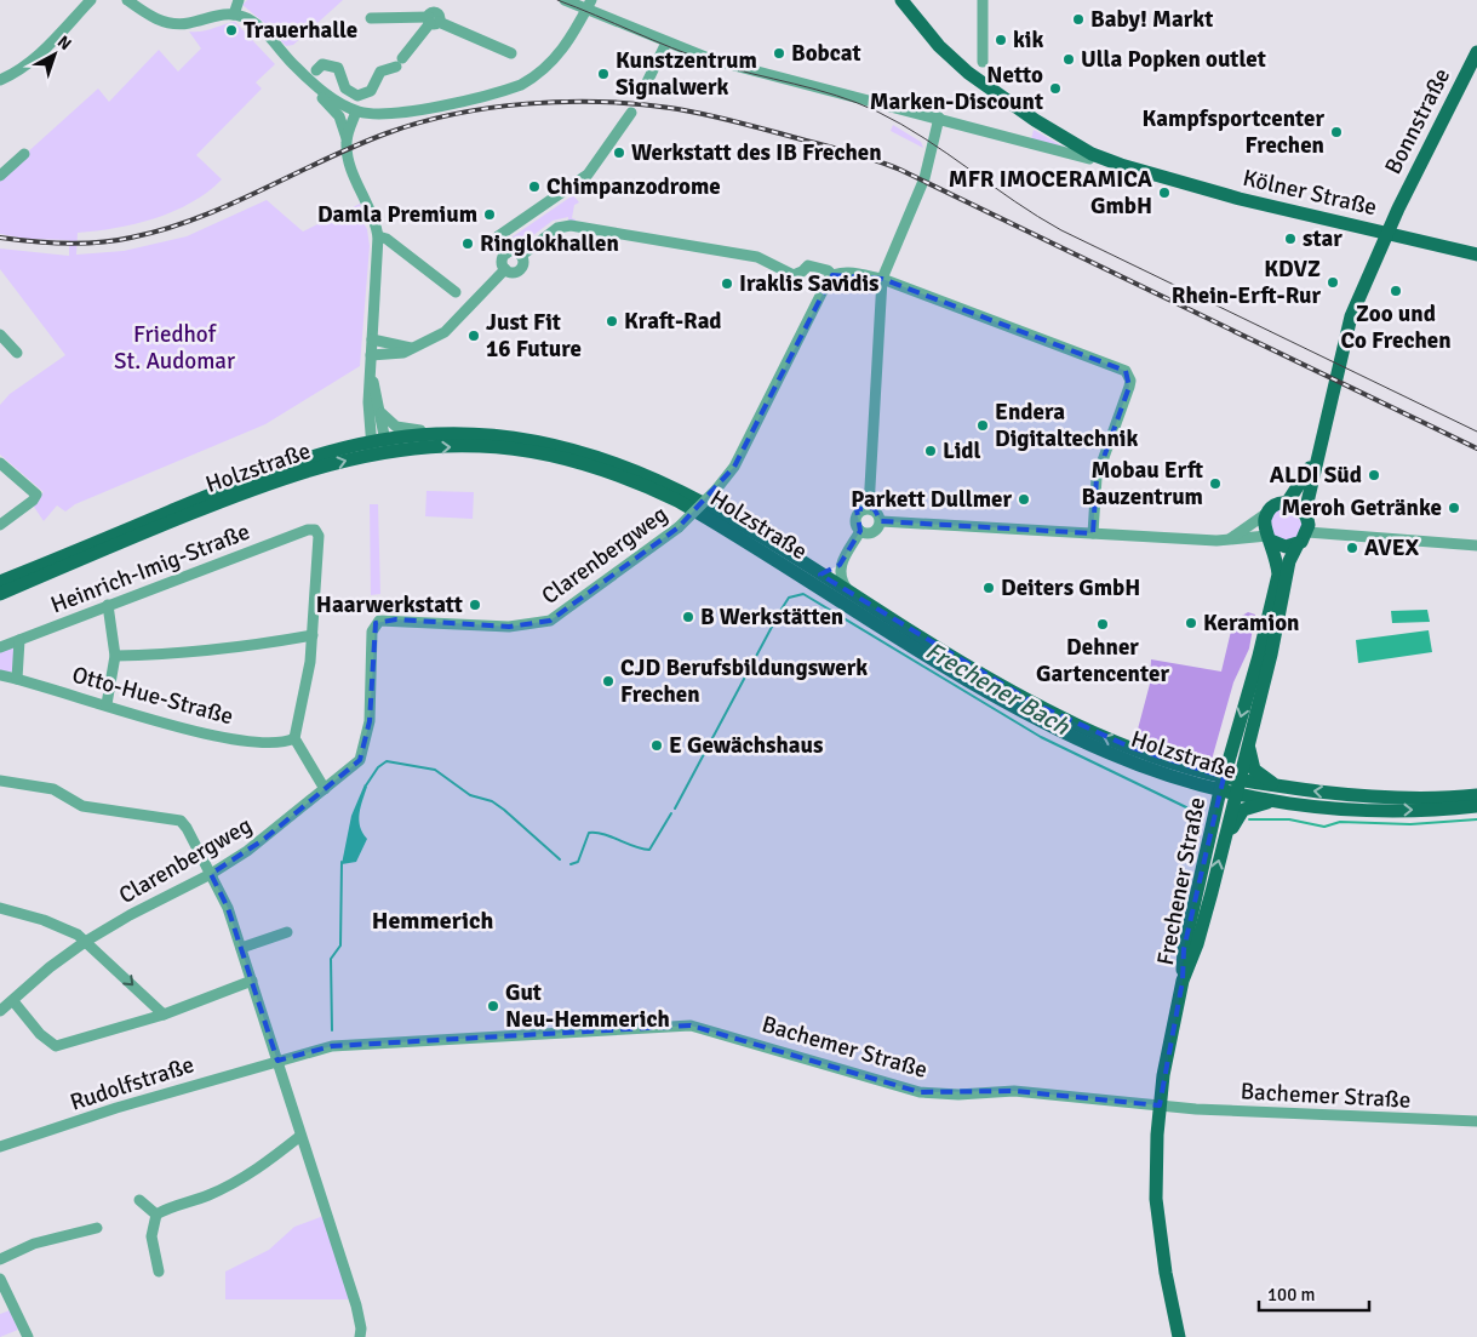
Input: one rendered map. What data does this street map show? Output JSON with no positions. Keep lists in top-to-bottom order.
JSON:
{
  "streets": {
    "main road": [
      "Bonnstraße",
      "Kölner Straße",
      "Holzstraße",
      "Frechener Straße"
    ],
    "street": [
      "Clarenbergweg",
      "Heinrich-Imig-Straße",
      "Otto-Hue-Straße",
      "Bachemer Straße",
      "Rudolfstraße"
    ]
  },
  "crossings": [
    ["Bonnstraße", "Kölner Straße"],
    ["Holzstraße", "Frechener Straße"],
    ["Frechener Straße", "Bachemer Straße"],
    ["Bachemer Straße", "Rudolfstraße"]
  ],
  "districts": ["Hemmerich"],
  "water": ["Frechener Bach"],
  "parks": ["Friedhof St. Audomar"],
  "places": [
    "Baby! Markt",
    "Trauerhalle",
    "kik",
    "Bobcat",
    "Ulla Popken outlet",
    "Kunstzentrum Signalwerk",
    "Netto Marken-Discount",
    "Kampfsportcenter Frechen",
    "Werkstatt des IB Frechen",
    "Chimpanzodrome",
    "MFR IMOCERAMICA GmbH",
    "Damla Premium",
    "star",
    "Ringlokhallen",
    "KDVZ Rhein-Erft-Rur",
    "Iraklis Savidis",
    "Zoo und Co Frechen",
    "Kraft-Rad",
    "Just Fit 16 Future",
    "Endera Digitaltechnik",
    "Lidl",
    "ALDI Süd",
    "Mobau Erft Bauzentrum",
    "Parkett Dullmer",
    "Meroh Getränke",
    "AVEX",
    "Deiters GmbH",
    "Haarwerkstatt",
    "B Werkstätten",
    "Keramion",
    "Dehner Gartencenter",
    "CJD Berufsbildungswerk Frechen",
    "E Gewächshaus",
    "Gut Neu-Hemmerich"
  ],
  "scale_bar": "100 m",
  "north": "top right"
}
